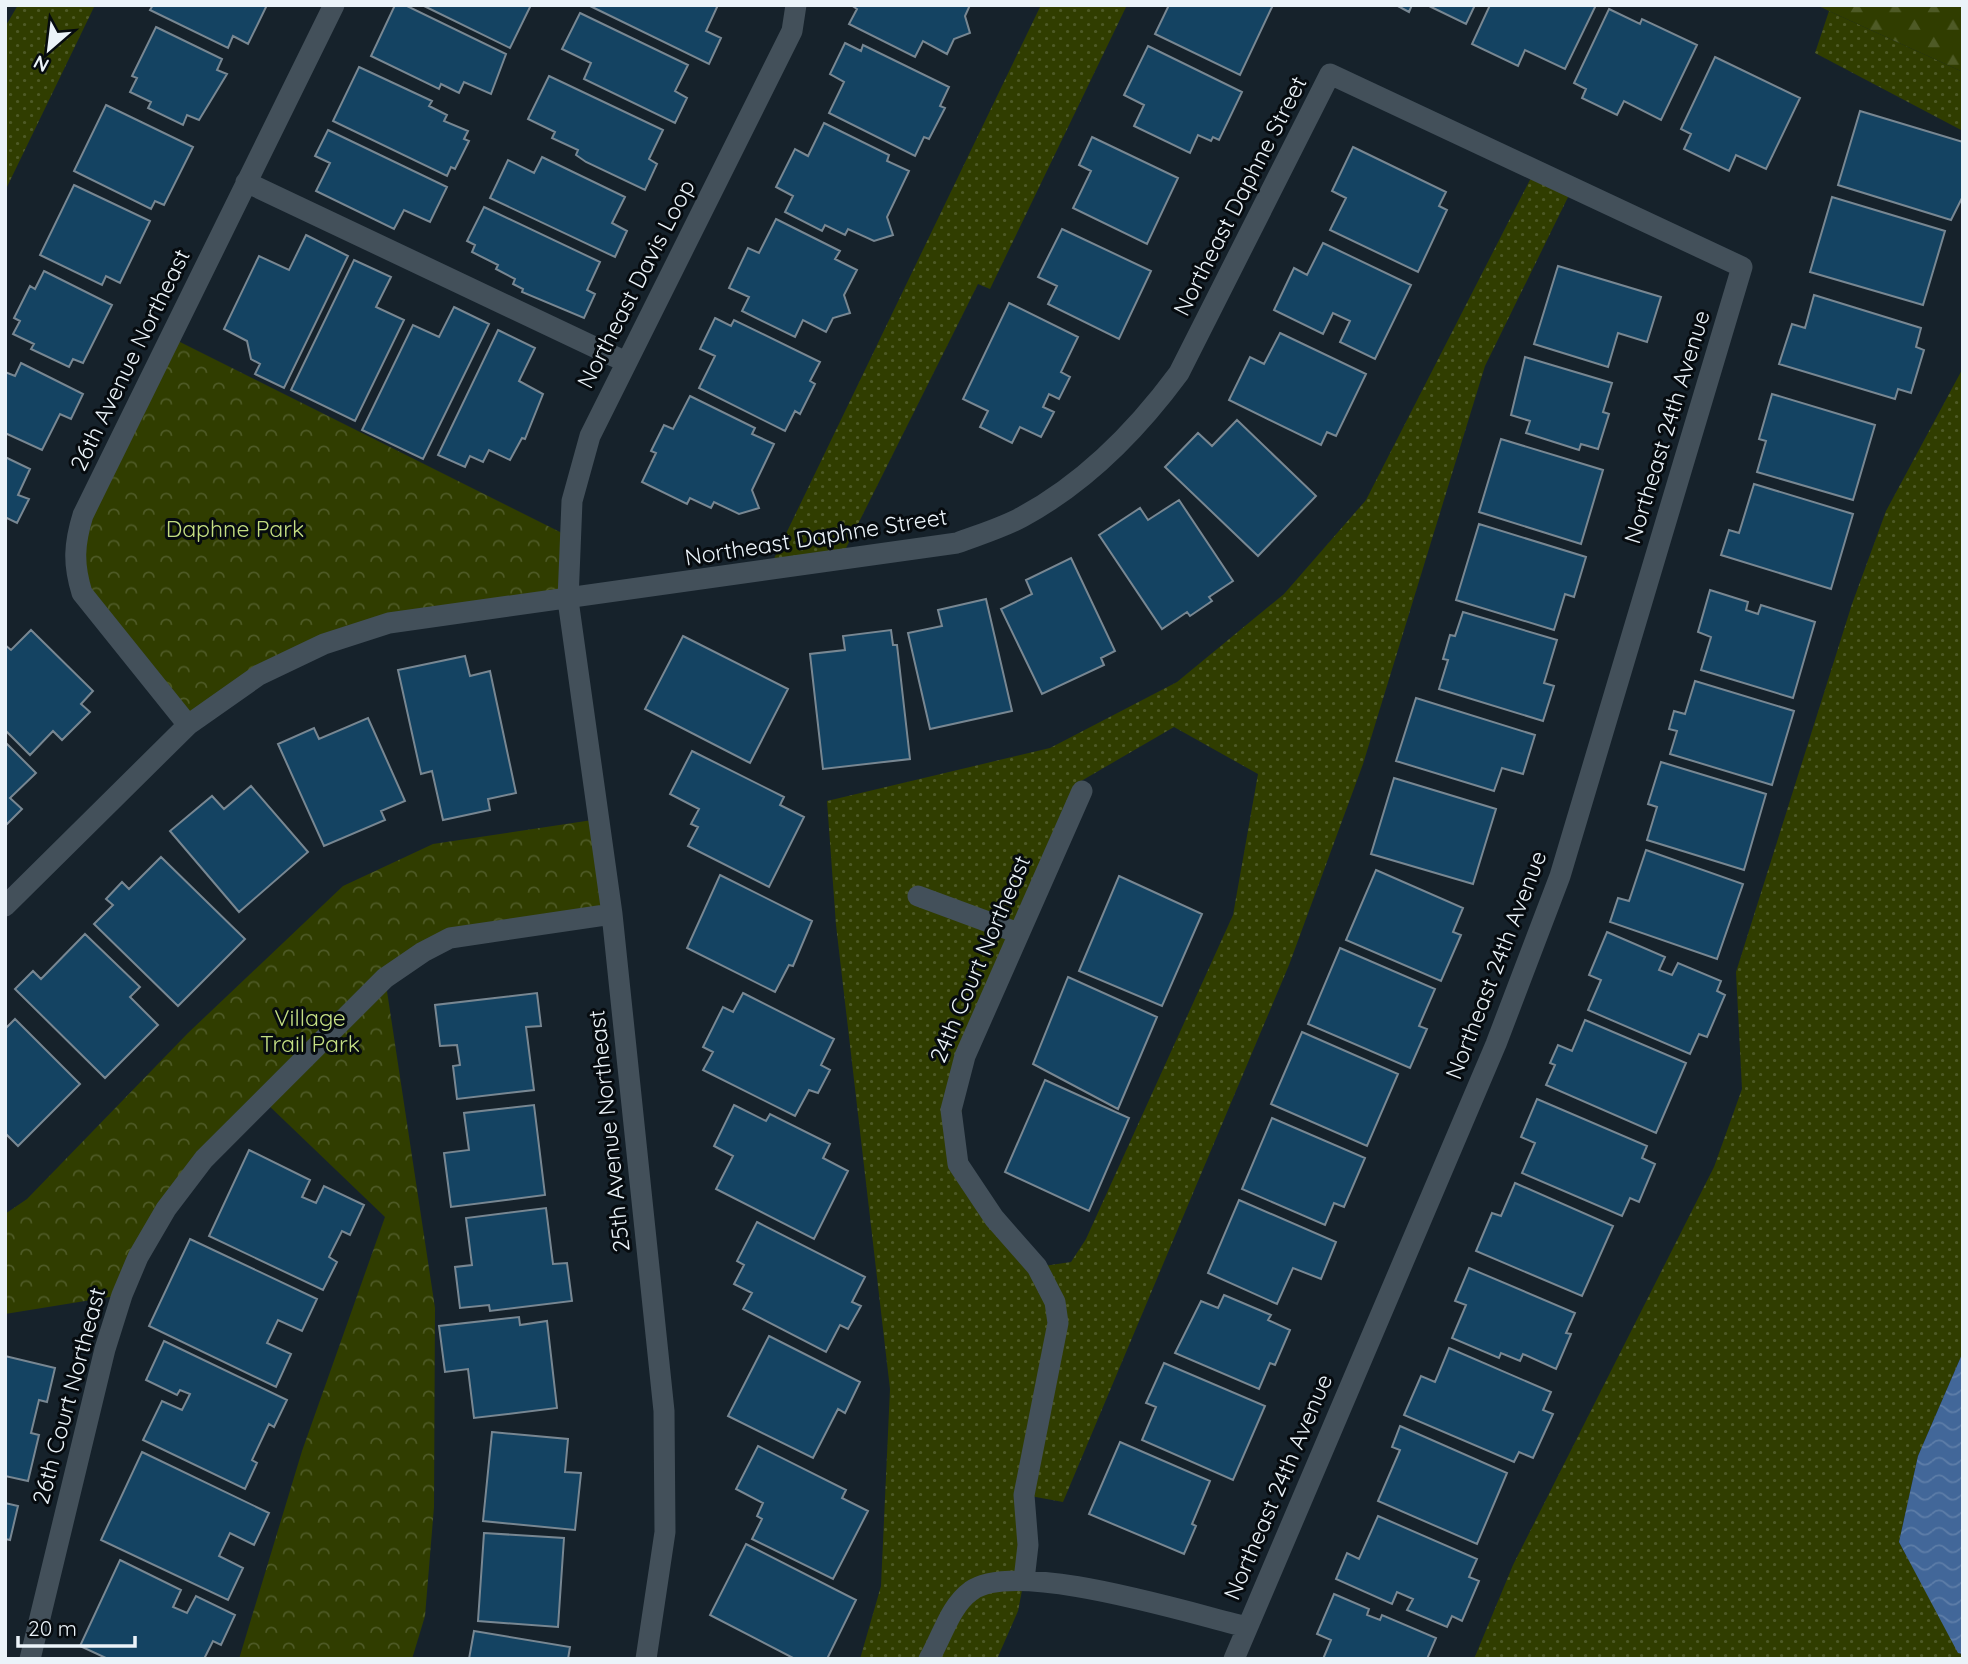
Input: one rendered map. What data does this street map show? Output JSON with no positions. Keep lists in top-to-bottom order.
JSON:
{
  "streets": {
    "street": [
      "Northeast Daphne Street",
      "Northeast Davis Loop",
      "26th Avenue Northeast",
      "Northeast 24th Avenue",
      "24th Court Northeast",
      "25th Avenue Northeast",
      "26th Court Northeast"
    ]
  },
  "crossings": [
    ["Northeast Daphne Street", "Northeast Davis Loop"],
    ["Northeast Daphne Street", "26th Avenue Northeast"],
    ["Northeast Daphne Street", "Northeast 24th Avenue"],
    ["Northeast Daphne Street", "25th Avenue Northeast"],
    ["Northeast Davis Loop", "25th Avenue Northeast"],
    ["25th Avenue Northeast", "26th Court Northeast"]
  ],
  "parks": ["Daphne Park", "Village Trail Park"],
  "scale_bar": "20 m",
  "north": "bottom left"
}
